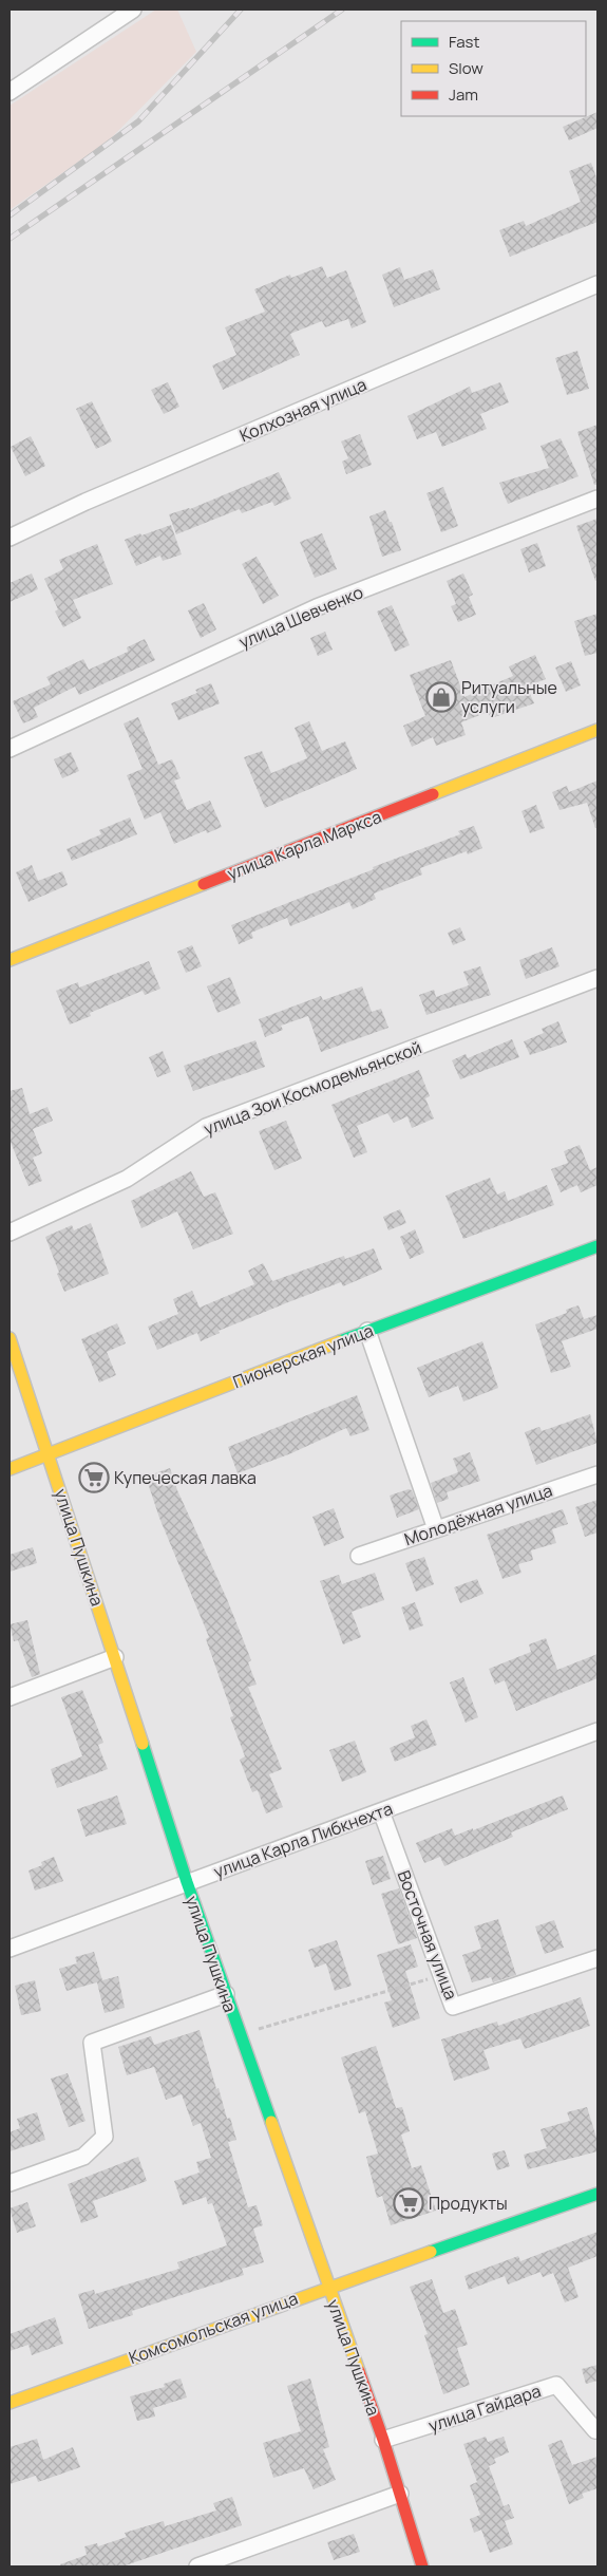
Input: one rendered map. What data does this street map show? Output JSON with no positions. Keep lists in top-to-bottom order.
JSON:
{
  "streets": {
    "street": [
      "Колхозная улица",
      "улица Шевченко",
      "улица Карла Маркса",
      "улица Зои Космодемьянской",
      "Пионерская улица",
      "Молодёжная улица",
      "улица Пушкина",
      "улица Карла Либкнехта",
      "Восточная улица",
      "Комсомольская улица",
      "улица Гайдара"
    ]
  },
  "crossings": [
    ["Пионерская улица", "улица Пушкина"],
    ["улица Пушкина", "улица Карла Либкнехта"],
    ["улица Пушкина", "Комсомольская улица"],
    ["улица Пушкина", "улица Гайдара"],
    ["улица Карла Либкнехта", "Восточная улица"]
  ],
  "places": {
    "shop": ["Ритуальные услуги"],
    "supermarket": ["Купеческая лавка", "Продукты"]
  },
  "legend": ["Fast", "Slow", "Jam"]
}
